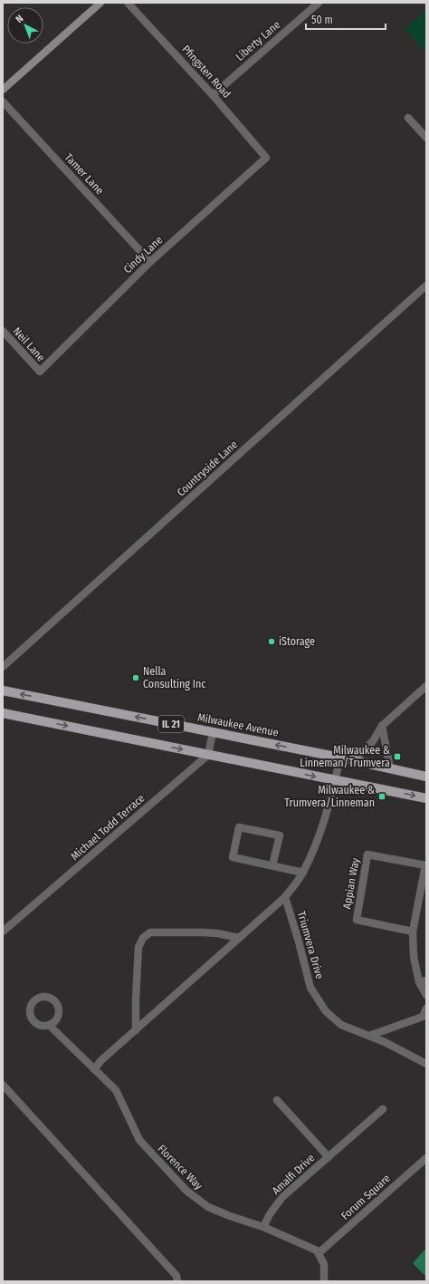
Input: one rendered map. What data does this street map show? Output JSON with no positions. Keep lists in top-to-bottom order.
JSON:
{
  "streets": {
    "main road": ["IL 21", "Milwaukee Avenue"],
    "street": [
      "Liberty Lane",
      "Pfingsten Road",
      "Tamer Lane",
      "Cindy Lane",
      "Neil Lane",
      "Countryside Lane",
      "Michael Todd Terrace",
      "Appian Way",
      "Triumvera Drive",
      "Florence Way",
      "Amalfi Drive",
      "Forum Square"
    ]
  },
  "crossings": [
    ["Liberty Lane", "Pfingsten Road"],
    ["Pfingsten Road", "Cindy Lane"],
    ["Tamer Lane", "Cindy Lane"],
    ["Cindy Lane", "Neil Lane"],
    ["IL 21", "Michael Todd Terrace"],
    ["Florence Way", "Amalfi Drive"],
    ["Florence Way", "Forum Square"]
  ],
  "places": {
    "other": ["iStorage", "Nella Consulting Inc"],
    "transit": ["Milwaukee & Linneman/Trumvera", "Milwaukee & Trumvera/Linneman"]
  },
  "scale_bar": "50 m",
  "north": "top left"
}
